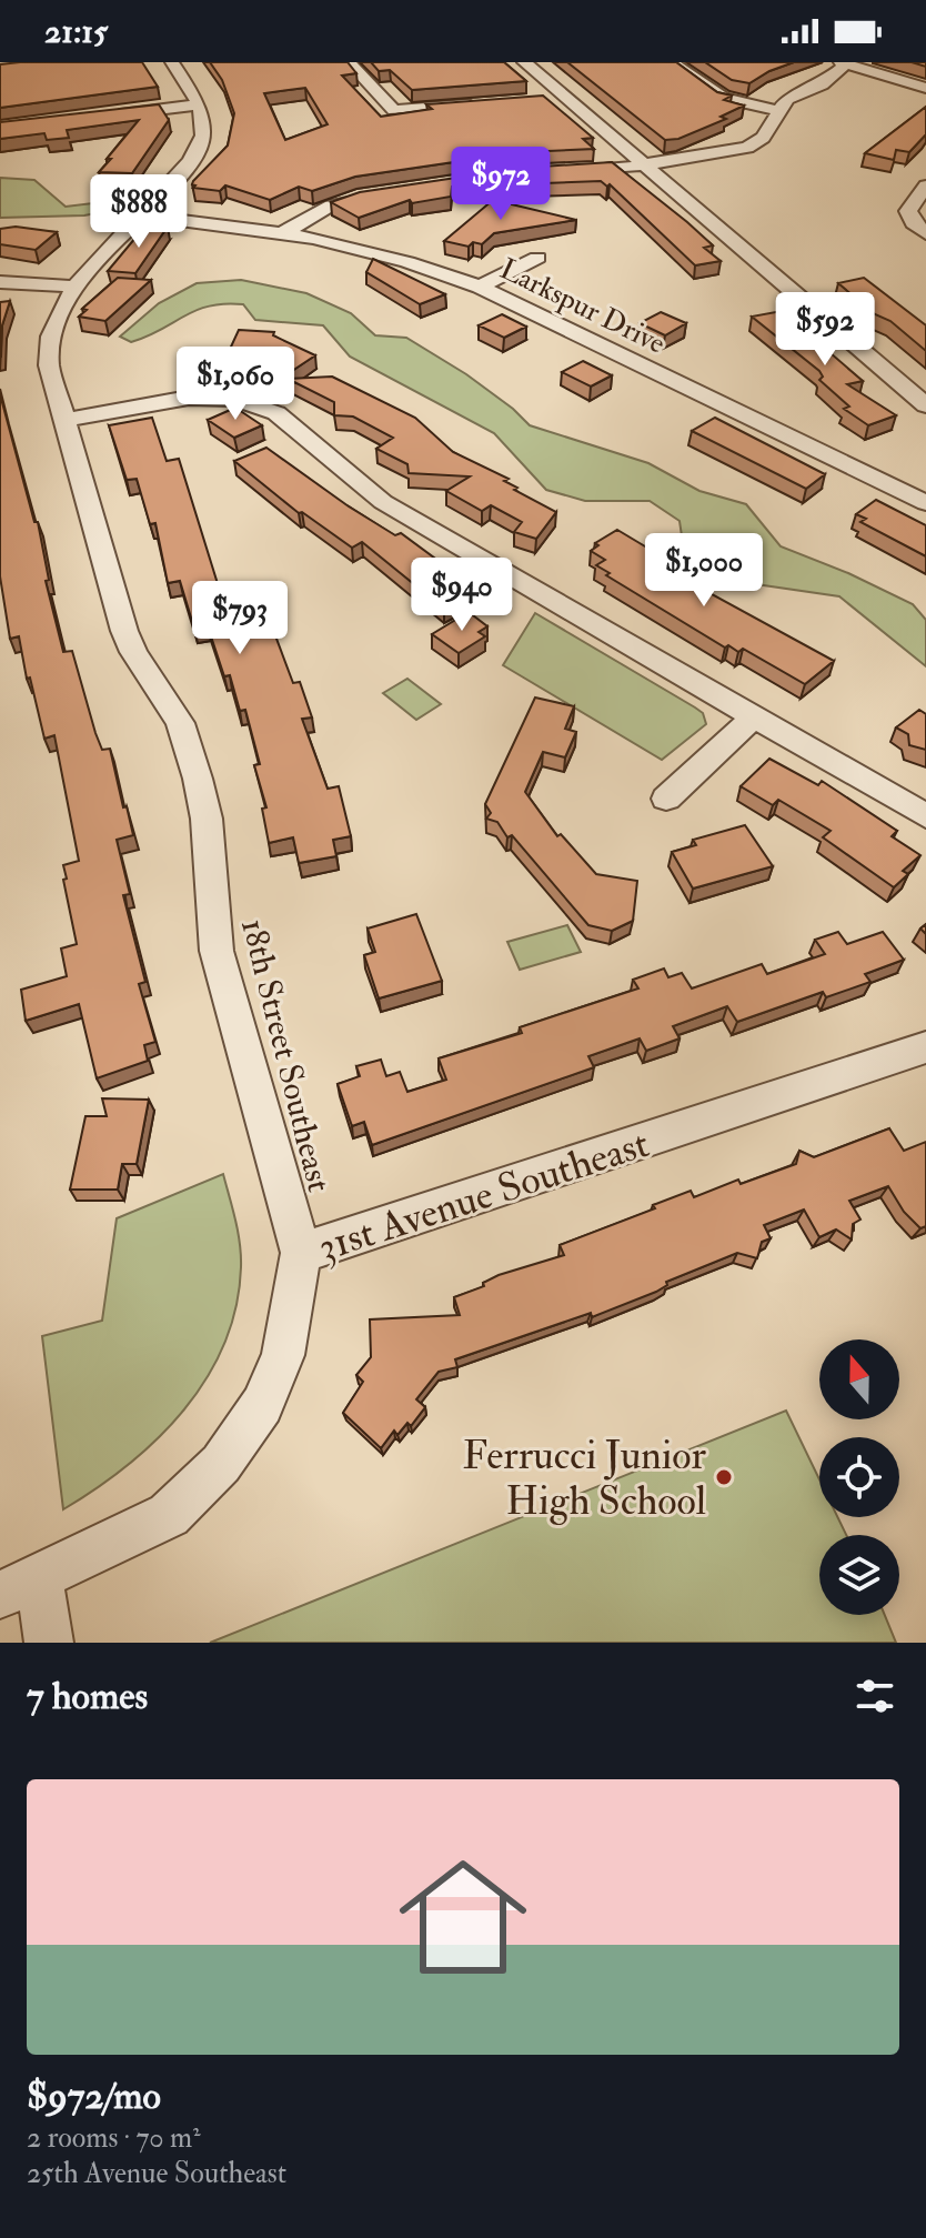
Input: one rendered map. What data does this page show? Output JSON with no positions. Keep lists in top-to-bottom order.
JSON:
{
  "streets": {
    "street": ["Larkspur Drive", "18th Street Southeast", "31st Avenue Southeast"]
  },
  "crossings": [
    ["Larkspur Drive", "18th Street Southeast"],
    ["18th Street Southeast", "31st Avenue Southeast"]
  ],
  "places": ["Ferrucci Junior High School"],
  "north": "top",
  "page": {
    "status": "21:15",
    "price": [
      "$972",
      "$888",
      "$592",
      "$1,060",
      "$1,000",
      "$940",
      "$793"
    ],
    "heading": "7 homes",
    "list": [
      {
        "name": "$972/mo",
        "note": "2 rooms · 70 m² · 25th Avenue Southeast"
      }
    ]
  }
}
